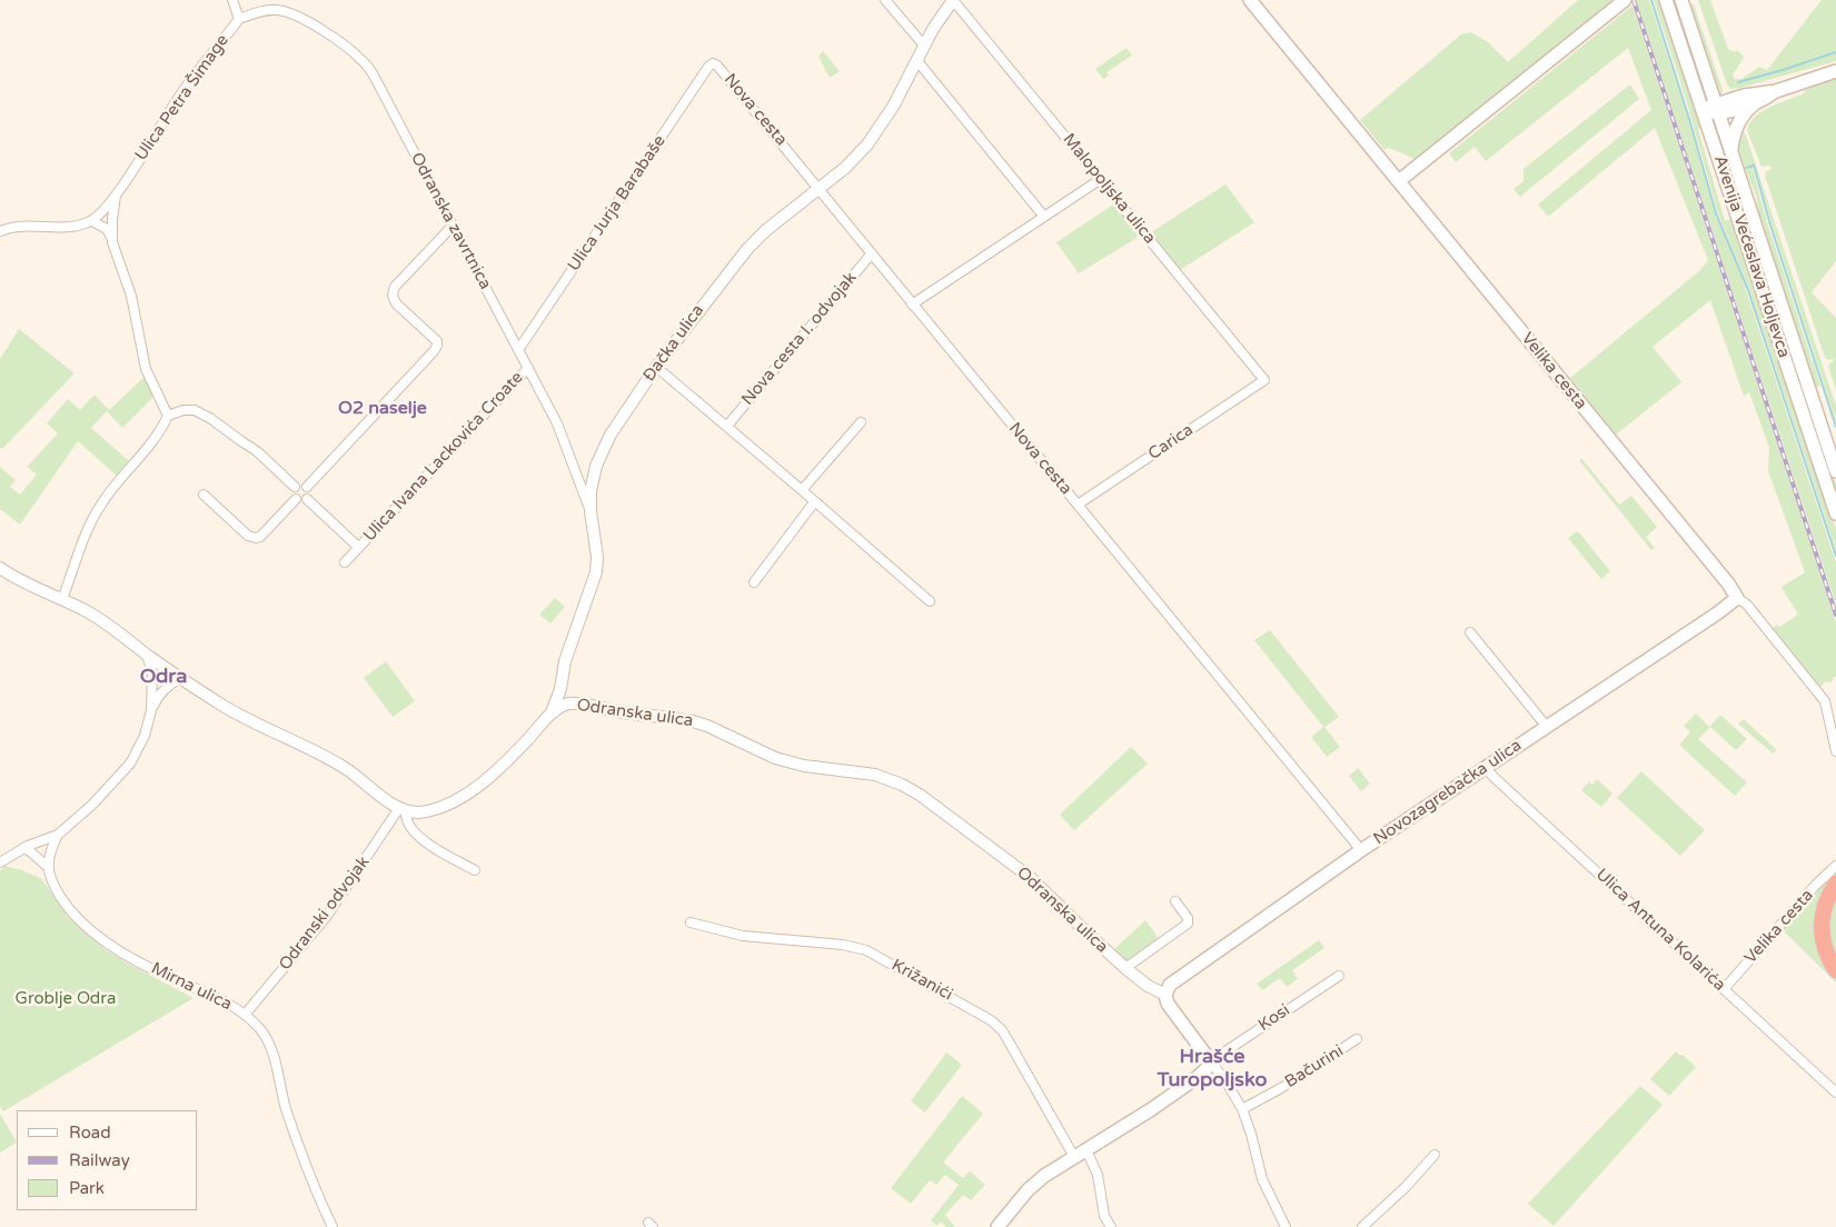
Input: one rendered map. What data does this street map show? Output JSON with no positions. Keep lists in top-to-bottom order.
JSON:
{
  "streets": {
    "main road": ["Avenija Većeslava Holjevca", "Velika cesta", "Novozagrebačka ulica"],
    "street": [
      "Ulica Petra Šimage",
      "Nova cesta",
      "Malopoljska ulica",
      "Ulica Jurja Barabaše",
      "Odranska zavrtnica",
      "Nova cesta I. odvojak",
      "Đačka ulica",
      "Carica",
      "Ulica Ivana Lackovića Croate",
      "Odranska ulica",
      "Odranski odvojak",
      "Ulica Antuna Kolarića",
      "Križanići",
      "Mirna ulica",
      "Kosi",
      "Bačurini"
    ]
  },
  "crossings": [
    ["Ulica Petra Šimage", "Odranska zavrtnica"],
    ["Nova cesta", "Ulica Jurja Barabaše"],
    ["Nova cesta", "Nova cesta I. odvojak"],
    ["Nova cesta", "Đačka ulica"],
    ["Nova cesta", "Carica"],
    ["Nova cesta", "Novozagrebačka ulica"],
    ["Malopoljska ulica", "Đačka ulica"],
    ["Malopoljska ulica", "Carica"],
    ["Ulica Jurja Barabaše", "Odranska zavrtnica"],
    ["Odranska zavrtnica", "Đačka ulica"],
    ["Odranska zavrtnica", "Ulica Ivana Lackovića Croate"],
    ["Đačka ulica", "Odranska ulica"],
    ["Velika cesta", "Novozagrebačka ulica"],
    ["Velika cesta", "Ulica Antuna Kolarića"],
    ["Odranska ulica", "Novozagrebačka ulica"],
    ["Odranska ulica", "Odranski odvojak"],
    ["Novozagrebačka ulica", "Ulica Antuna Kolarića"],
    ["Odranski odvojak", "Mirna ulica"]
  ],
  "districts": ["O2 naselje", "Odra", "Hrašće Turopoljsko"],
  "parks": ["Groblje Odra"],
  "legend": ["Road", "Railway", "Park"]
}
